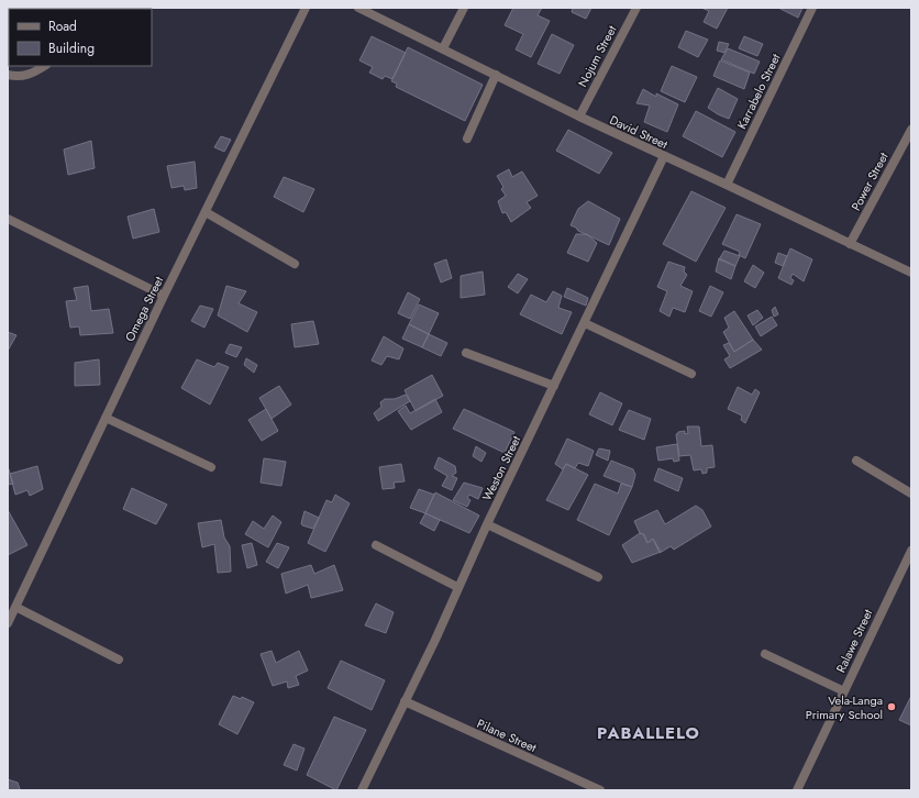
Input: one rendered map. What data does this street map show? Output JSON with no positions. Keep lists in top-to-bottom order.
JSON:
{
  "streets": {
    "street": [
      "Nojum Street",
      "Karrabelo Street",
      "David Street",
      "Power Street",
      "Omega Street",
      "Weston Street",
      "Ralawe Street",
      "Pilane Street"
    ]
  },
  "crossings": [
    ["Nojum Street", "David Street"],
    ["Karrabelo Street", "David Street"],
    ["David Street", "Power Street"],
    ["David Street", "Weston Street"],
    ["Weston Street", "Pilane Street"]
  ],
  "districts": ["PABALLELO"],
  "places": ["Vela-Langa Primary School"],
  "legend": ["Road", "Building"]
}
